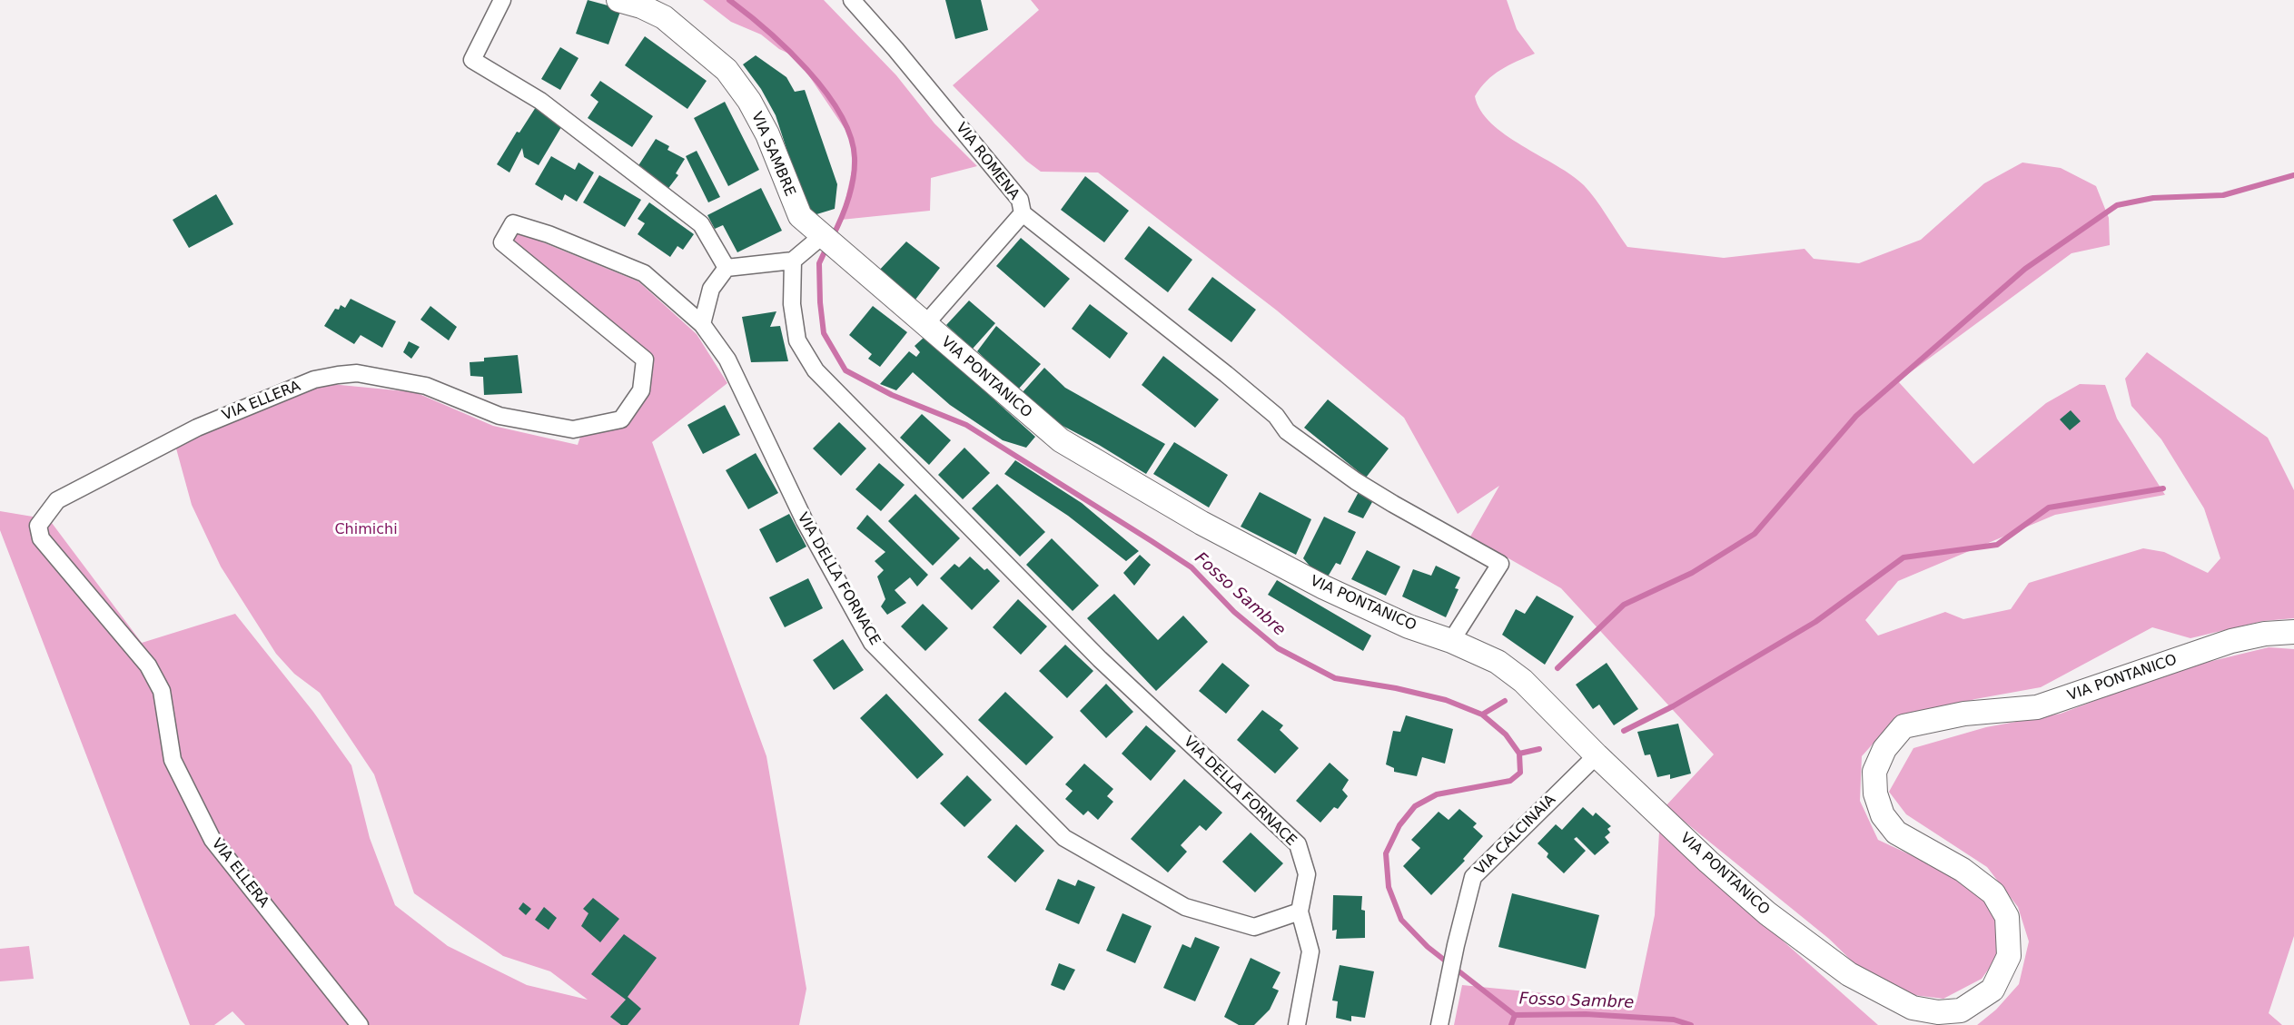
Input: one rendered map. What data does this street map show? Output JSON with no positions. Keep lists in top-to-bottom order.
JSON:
{
  "streets": {
    "street": [
      "VIA SAMBRE",
      "VIA ROMENA",
      "VIA PONTANICO",
      "VIA ELLERA",
      "VIA DELLA FORNACE",
      "VIA CALCINAIA"
    ]
  },
  "crossings": [
    ["VIA SAMBRE", "VIA PONTANICO"],
    ["VIA ROMENA", "VIA PONTANICO"],
    ["VIA PONTANICO", "VIA CALCINAIA"],
    ["VIA ELLERA", "VIA DELLA FORNACE"]
  ],
  "water": ["Fosso Sambre"],
  "parks": ["Chimichi"]
}
